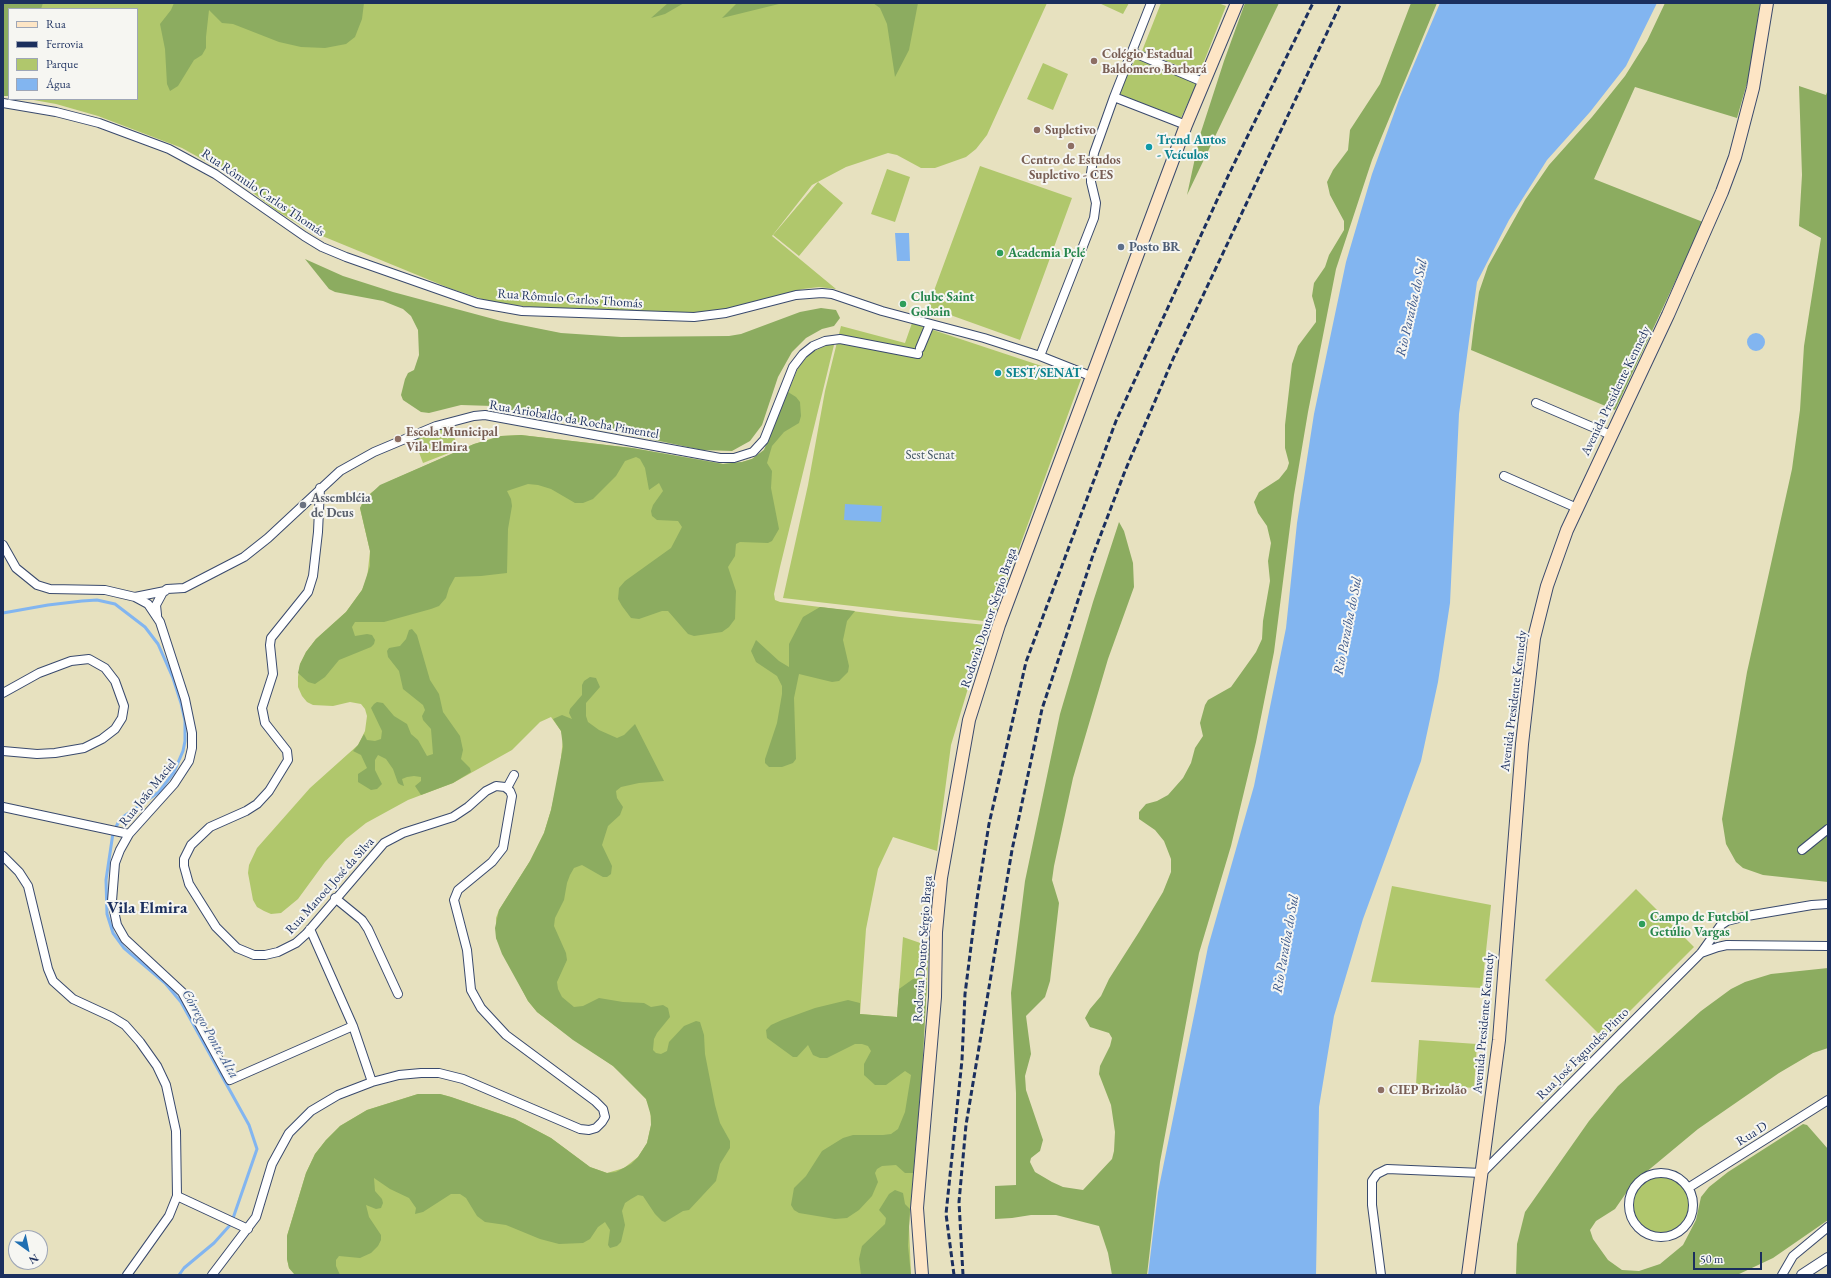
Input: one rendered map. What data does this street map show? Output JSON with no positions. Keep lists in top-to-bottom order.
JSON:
{
  "streets": {
    "main road": ["Avenida Presidente Kennedy", "Rodovia Doutor Sérgio Braga"],
    "street": [
      "Rua Rômulo Carlos Thomás",
      "Rua Ariobaldo da Rocha Pimentel",
      "Rua João Maciel",
      "Rua Manoel José da Silva",
      "Rua José Fagundes Pinto",
      "Rua D"
    ]
  },
  "crossings": [
    ["Rua Rômulo Carlos Thomás", "Rua Ariobaldo da Rocha Pimentel"],
    ["Rua Rômulo Carlos Thomás", "Rodovia Doutor Sérgio Braga"],
    ["Avenida Presidente Kennedy", "Rua José Fagundes Pinto"],
    ["Rua Ariobaldo da Rocha Pimentel", "Rua Manoel José da Silva"]
  ],
  "districts": ["Vila Elmira"],
  "water": ["Rio Paraíba do Sul", "Córrego Ponte Alta"],
  "parks": ["Sest Senat"],
  "places": [
    "Colégio Estadual Baldomero Barbará",
    "Supletivo",
    "Centro de Estudos Supletivo - CES",
    "Trend Autos - Veículos",
    "Posto BR",
    "Academia Pelé",
    "Clube Saint Gobain",
    "SEST/SENAT",
    "Escola Municipal Vila Elmira",
    "Assembléia de Deus",
    "Campo de Futebol Getúlio Vargas",
    "CIEP Brizolão"
  ],
  "legend": [
    "Rua",
    "Ferrovia",
    "Parque",
    "Água"
  ],
  "scale_bar": "50 m",
  "north": "bottom right"
}
